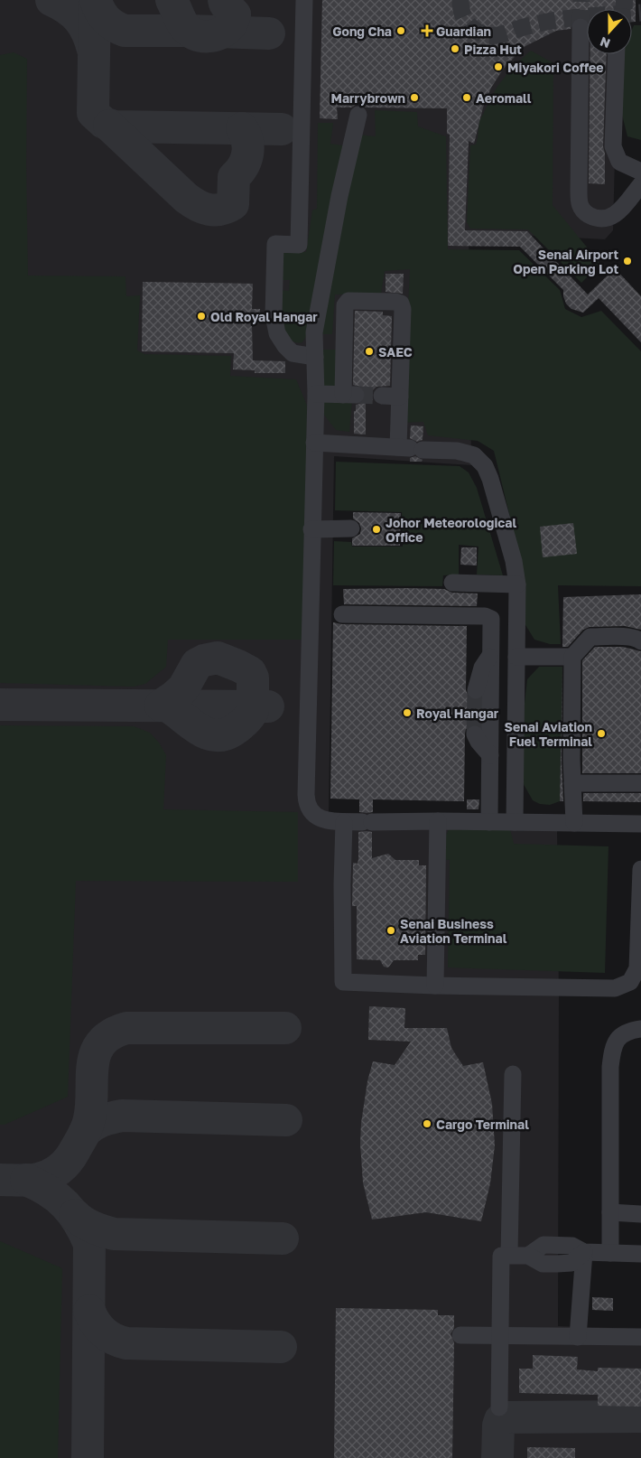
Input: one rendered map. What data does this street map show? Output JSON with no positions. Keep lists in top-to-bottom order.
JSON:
{
  "places": {
    "other": [
      "Gong Cha",
      "Pizza Hut",
      "Miyakori Coffee",
      "Marrybrown",
      "Aeromall",
      "Senai Airport Open Parking Lot",
      "Old Royal Hangar",
      "SAEC",
      "Johor Meteorological Office",
      "Royal Hangar",
      "Senai Aviation Fuel Terminal",
      "Senai Business Aviation Terminal",
      "Cargo Terminal"
    ],
    "health": ["Guardian"]
  },
  "north": "bottom"
}
